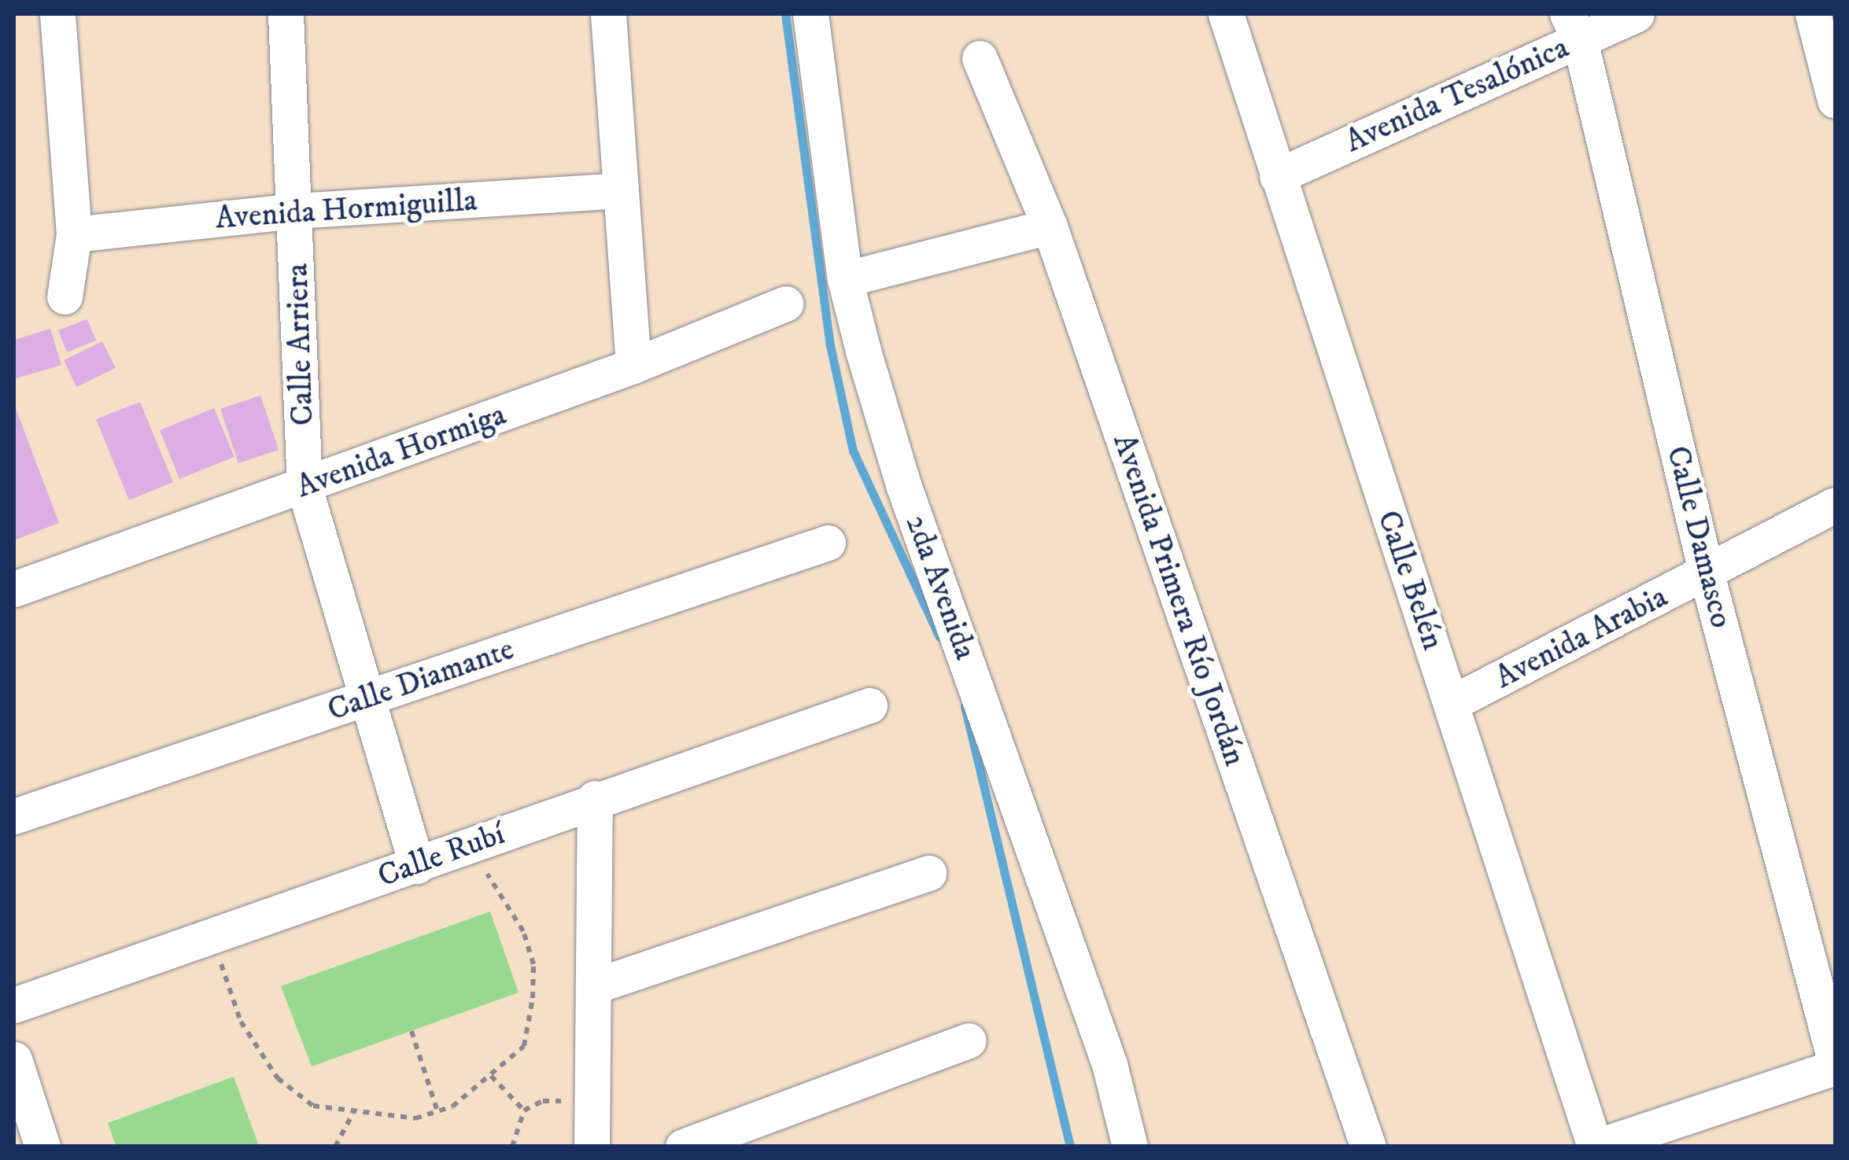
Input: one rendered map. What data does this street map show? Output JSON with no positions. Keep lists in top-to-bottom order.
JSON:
{
  "streets": {
    "street": [
      "Avenida Tesalónica",
      "Avenida Hormiguilla",
      "Calle Arriera",
      "Avenida Hormiga",
      "Calle Damasco",
      "Calle Belén",
      "2da Avenida",
      "Avenida Primera Río Jordán",
      "Avenida Arabia",
      "Calle Diamante",
      "Calle Rubí"
    ]
  },
  "crossings": [
    ["Avenida Tesalónica", "Calle Damasco"],
    ["Avenida Tesalónica", "Calle Belén"],
    ["Avenida Hormiguilla", "Calle Arriera"],
    ["Calle Arriera", "Avenida Hormiga"],
    ["Calle Arriera", "Calle Diamante"],
    ["Calle Arriera", "Calle Rubí"],
    ["Calle Damasco", "Avenida Arabia"],
    ["Calle Belén", "Avenida Arabia"]
  ]
}
